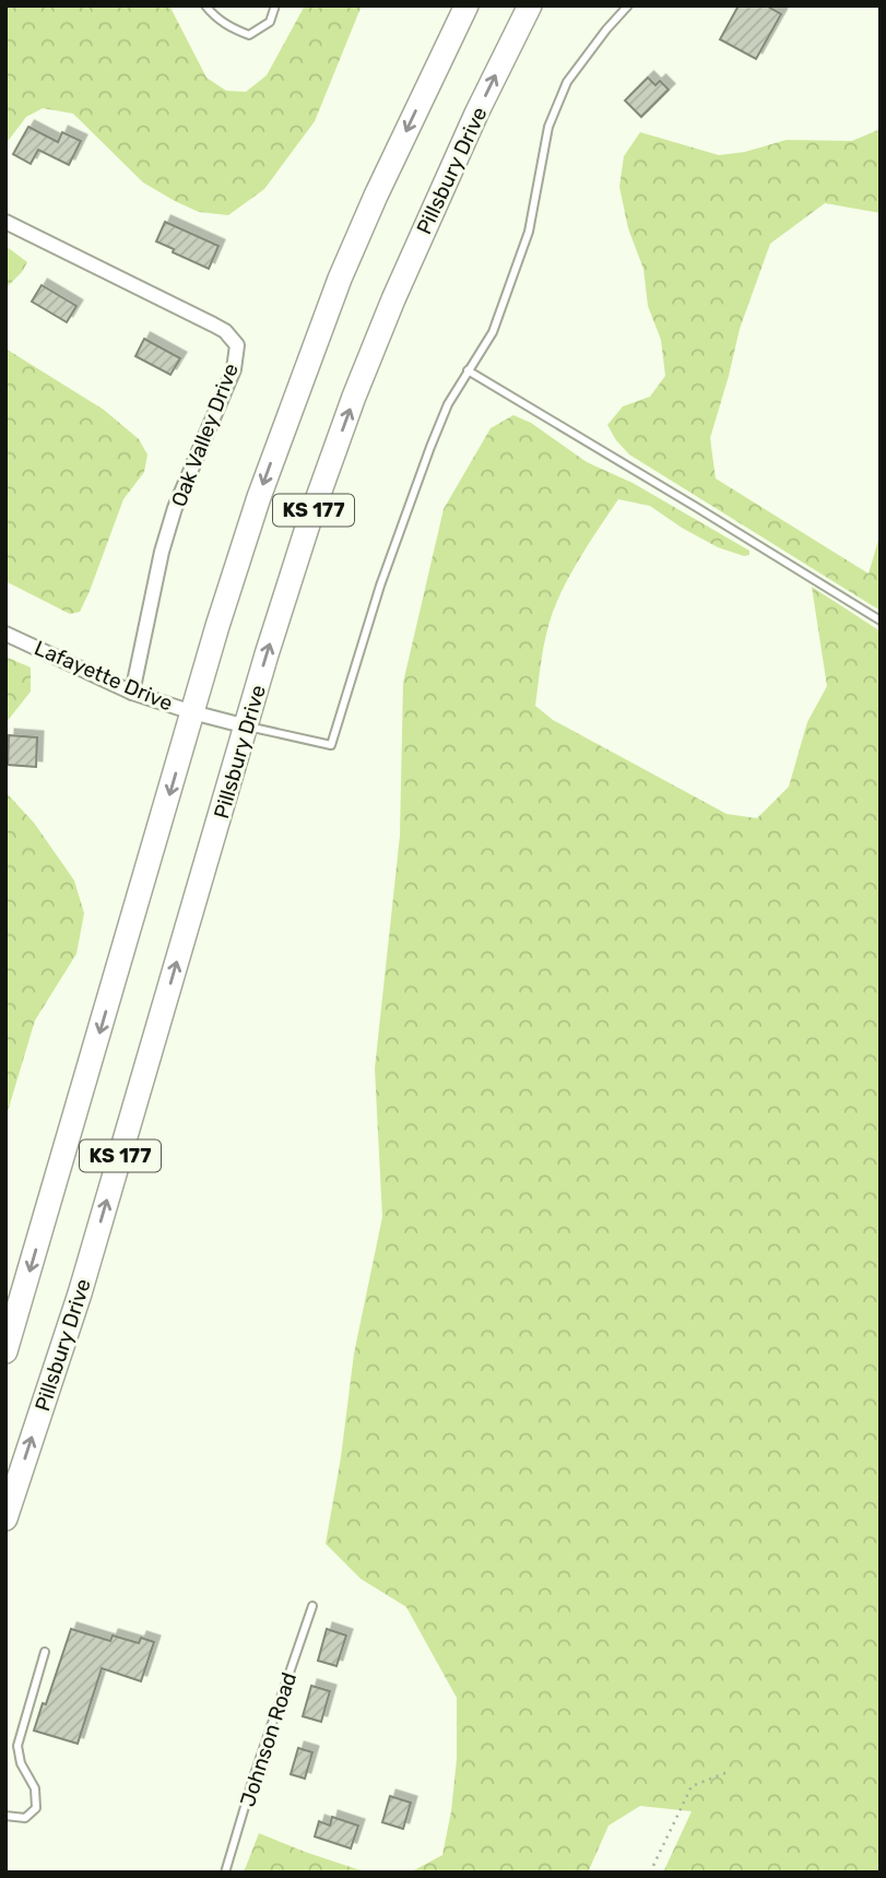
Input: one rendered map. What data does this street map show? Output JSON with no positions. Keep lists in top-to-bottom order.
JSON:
{
  "streets": {
    "highway": ["Pillsbury Drive", "KS 177"],
    "street": ["Oak Valley Drive", "Lafayette Drive"],
    "lane": ["Johnson Road"]
  },
  "crossings": [
    ["Pillsbury Drive", "Lafayette Drive"],
    ["Oak Valley Drive", "Lafayette Drive"],
    ["KS 177", "Lafayette Drive"]
  ]
}
